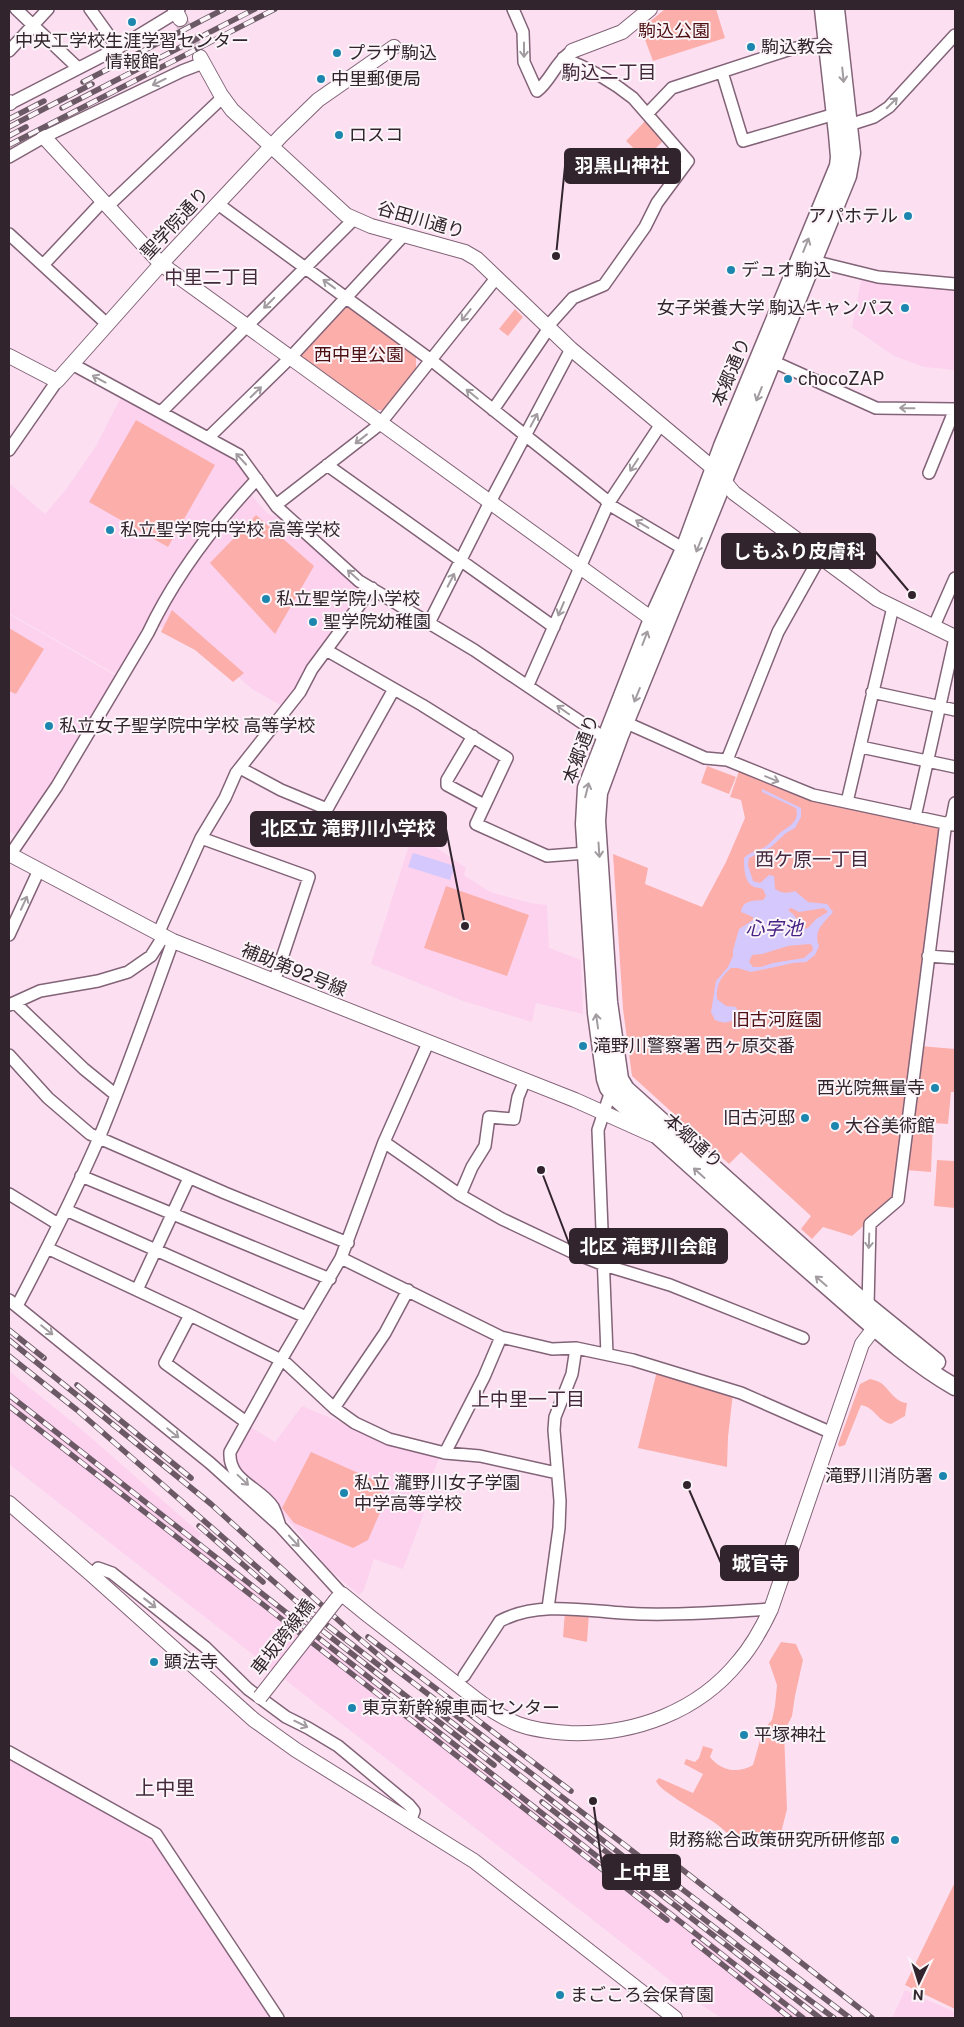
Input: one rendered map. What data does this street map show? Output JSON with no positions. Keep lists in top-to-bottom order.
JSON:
{
  "streets": {
    "main road": ["本郷通り"],
    "street": [
      "谷田川通り",
      "聖学院通り",
      "補助第92号線",
      "車坂跨線橋"
    ]
  },
  "crossings": [
    ["谷田川通り", "聖学院通り"],
    ["谷田川通り", "本郷通り"],
    ["本郷通り", "補助第92号線"]
  ],
  "districts": [
    "駒込二丁目",
    "中里二丁目",
    "西ケ原一丁目",
    "上中里一丁目",
    "上中里"
  ],
  "water": ["心字池"],
  "parks": ["駒込公園", "西中里公園", "旧古河庭園"],
  "places": [
    "中央工学校生涯学習センター 情報館",
    "駒込教会",
    "プラザ駒込",
    "中里郵便局",
    "ロスコ",
    "アパホテル",
    "羽黒山神社",
    "デュオ駒込",
    "女子栄養大学 駒込キャンパス",
    "chocoZAP",
    "私立聖学院中学校 高等学校",
    "しもふり皮膚科",
    "私立聖学院小学校",
    "聖学院幼稚園",
    "私立女子聖学院中学校 高等学校",
    "北区立 滝野川小学校",
    "滝野川警察署 西ヶ原交番",
    "西光院無量寺",
    "旧古河邸",
    "大谷美術館",
    "北区 滝野川会館",
    "滝野川消防署",
    "城官寺",
    "私立 瀧野川女子学園 中学高等学校",
    "顕法寺",
    "東京新幹線車両センター",
    "平塚神社",
    "上中里",
    "財務総合政策研究所研修部",
    "まごころ会保育園"
  ],
  "north": "bottom"
}
